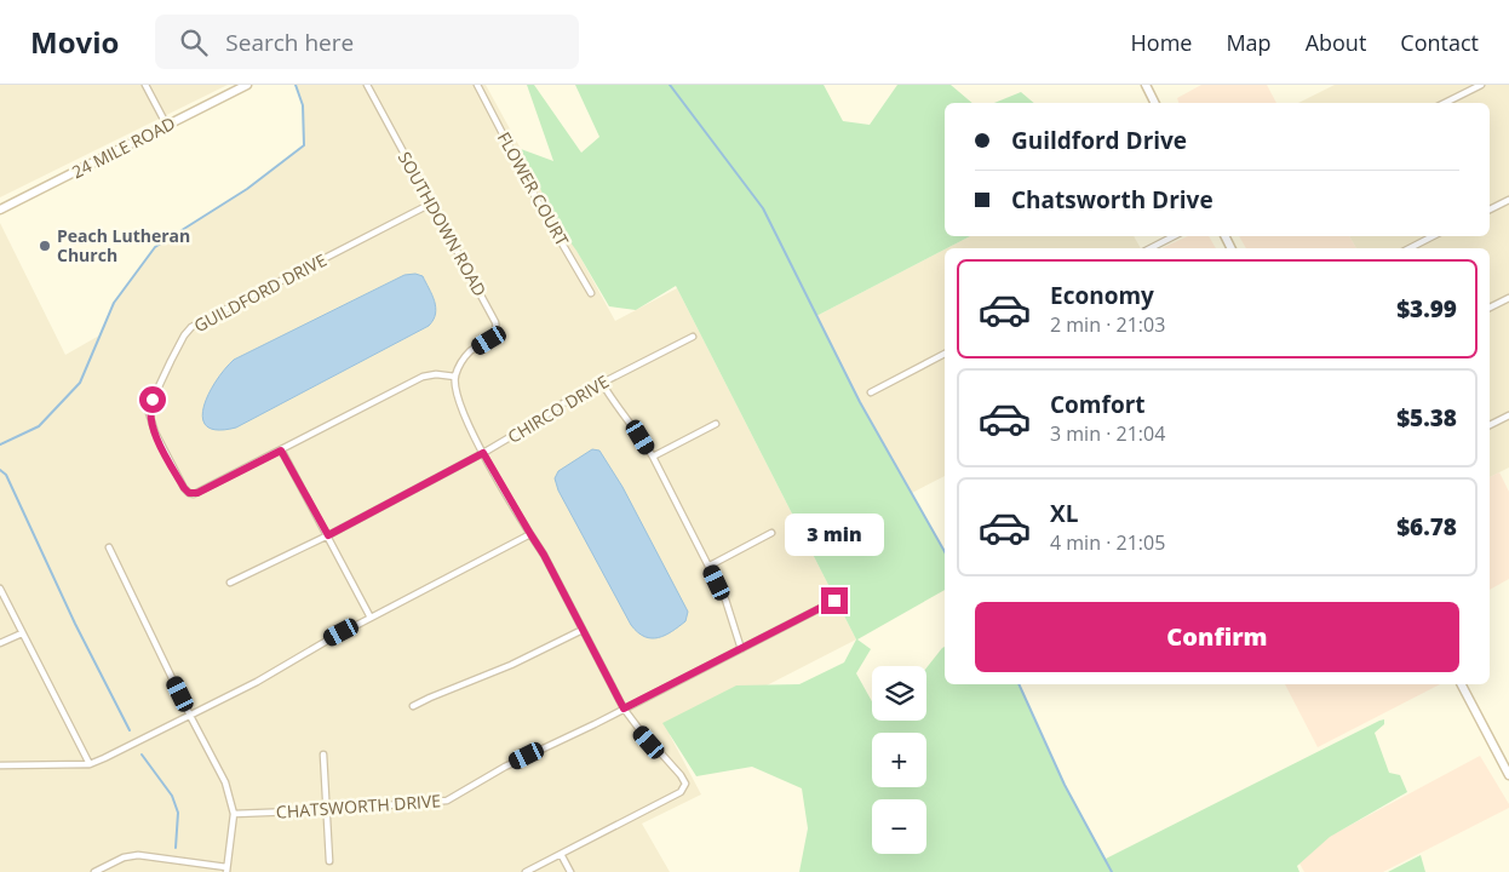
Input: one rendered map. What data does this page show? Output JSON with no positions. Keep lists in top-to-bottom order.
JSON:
{
  "streets": {
    "street": [
      "24 MILE ROAD",
      "FLOWER COURT",
      "SOUTHDOWN ROAD",
      "GUILDFORD DRIVE",
      "CHIRCO DRIVE",
      "CHATSWORTH DRIVE"
    ]
  },
  "crossings": [
    ["SOUTHDOWN ROAD", "GUILDFORD DRIVE"]
  ],
  "places": ["Peach Lutheran Church"],
  "page": {
    "header": "Movio",
    "search": "Search here",
    "nav": [
      "Home",
      "Map",
      "About",
      "Contact"
    ],
    "banner": ["Guildford Drive", "Chatsworth Drive"],
    "list": [
      {
        "name": "Economy",
        "note": "2 min · 21:03",
        "value": "$3.99"
      },
      {
        "name": "Comfort",
        "note": "3 min · 21:04",
        "value": "$5.38"
      },
      {
        "name": "XL",
        "note": "4 min · 21:05",
        "value": "$6.78"
      }
    ],
    "bubble": "3 min",
    "buttons": "Confirm",
    "map_buttons": ["+", "−"]
  }
}
